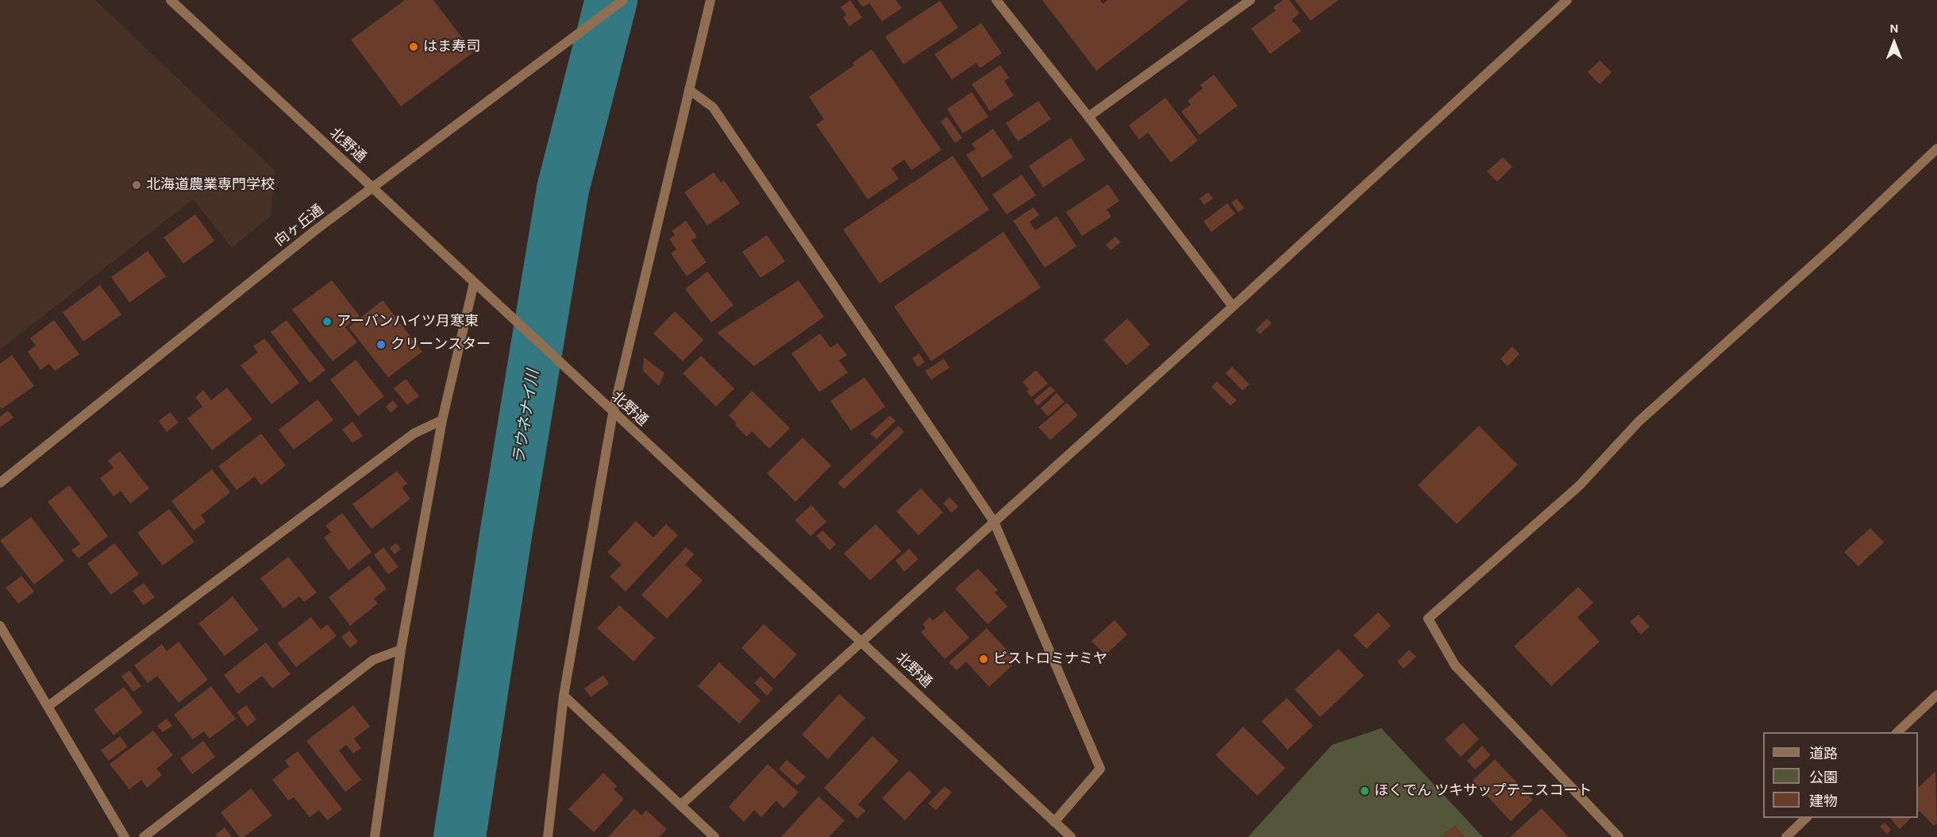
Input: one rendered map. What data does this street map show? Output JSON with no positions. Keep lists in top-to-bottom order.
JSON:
{
  "streets": {
    "street": ["北野通", "向ヶ丘通"]
  },
  "crossings": [
    ["北野通", "向ヶ丘通"]
  ],
  "water": ["ラウネナイ川"],
  "places": [
    "はま寿司",
    "北海道農業専門学校",
    "アーバンハイツ月寒東",
    "クリーンスター",
    "ビストロミナミヤ",
    "ほくでん ツキサップテニスコート"
  ],
  "legend": ["道路", "公園", "建物"],
  "north": "top"
}
